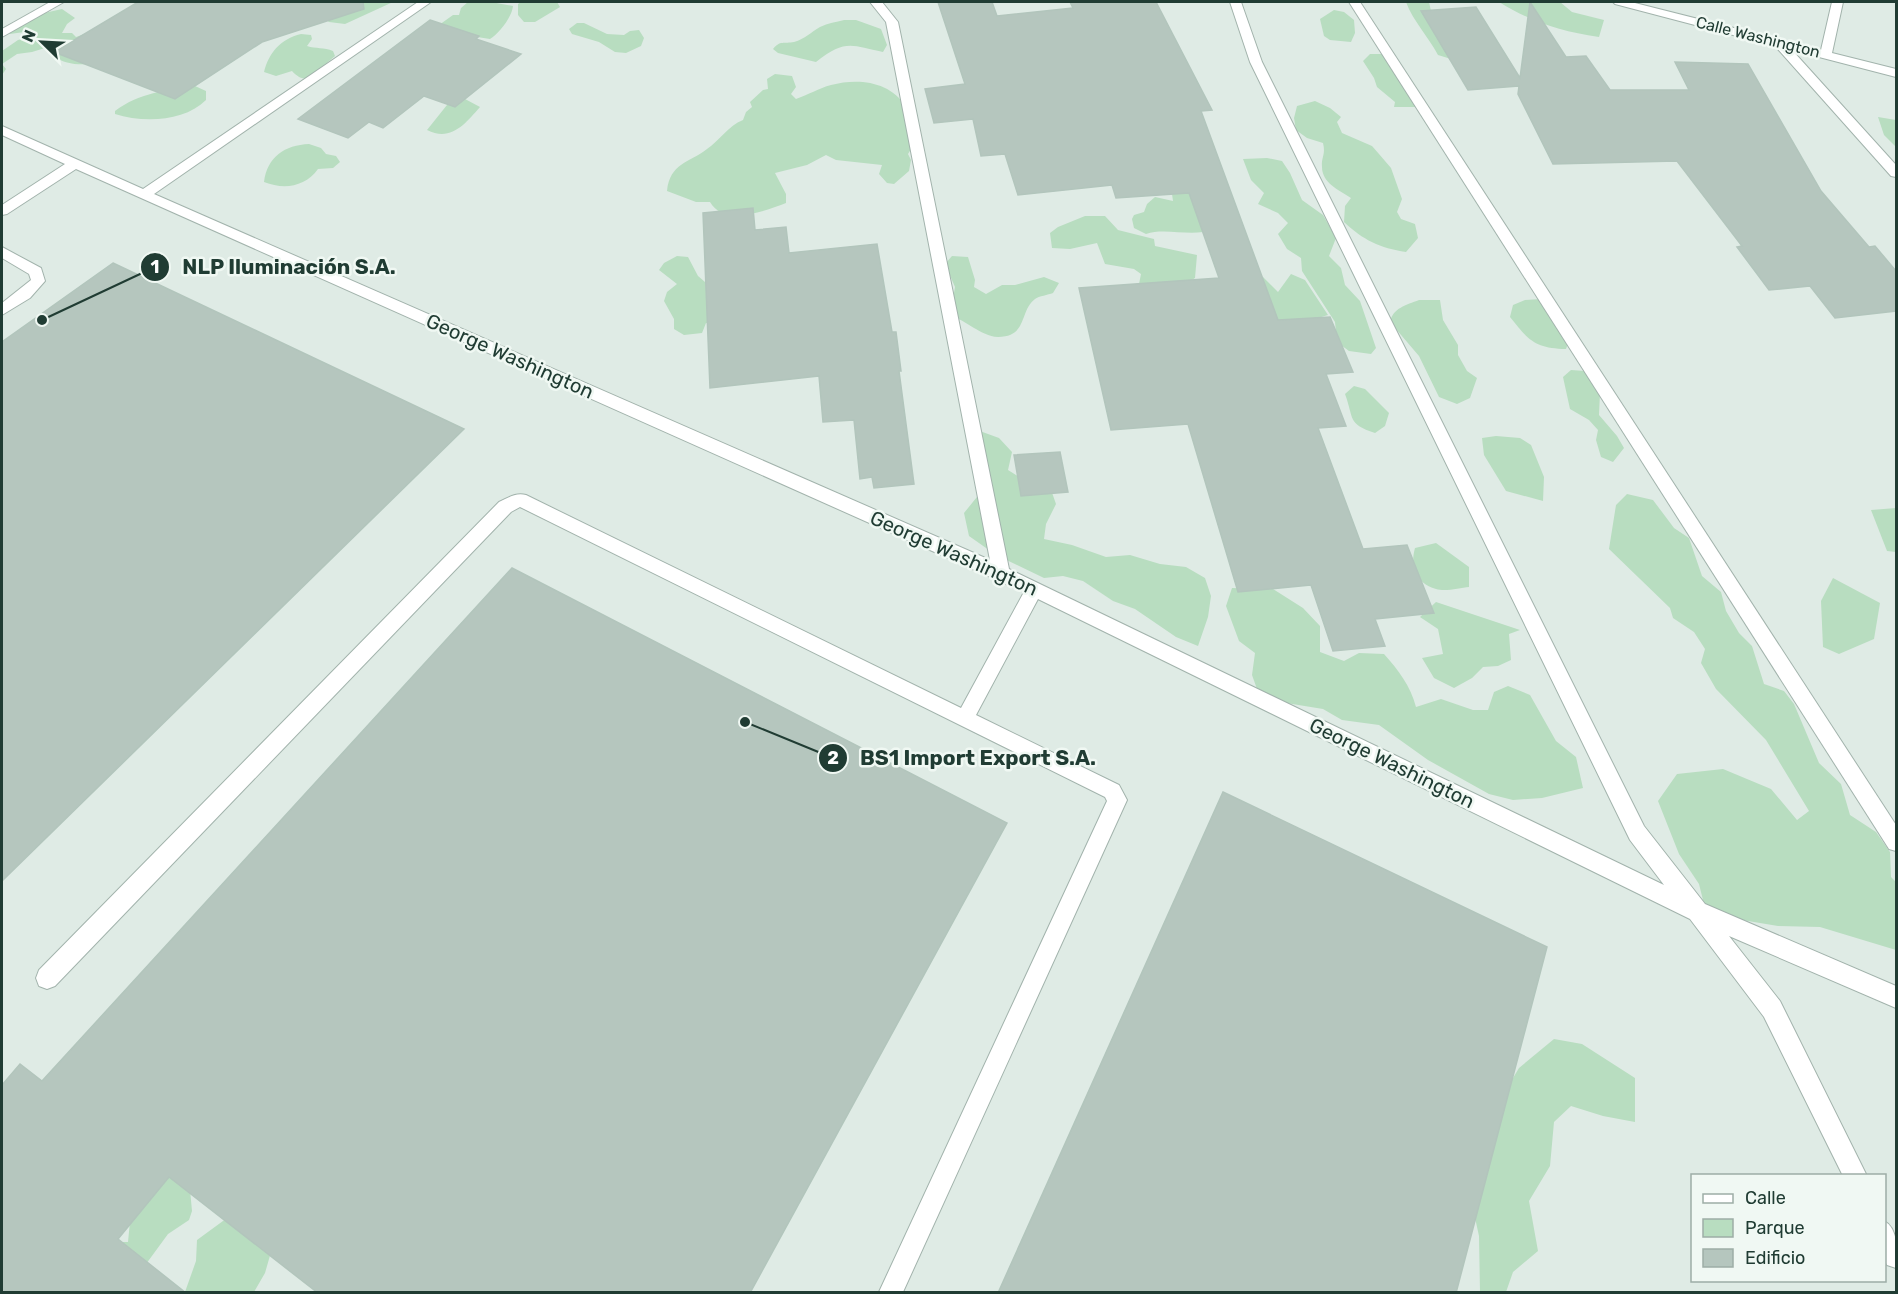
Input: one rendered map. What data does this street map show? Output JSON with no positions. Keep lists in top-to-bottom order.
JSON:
{
  "streets": {
    "street": ["Calle Washington", "George Washington"]
  },
  "places": ["NLP Iluminación S.A.", "BS1 Import Export S.A."],
  "legend": ["Calle", "Parque", "Edificio"],
  "north": "top left"
}
